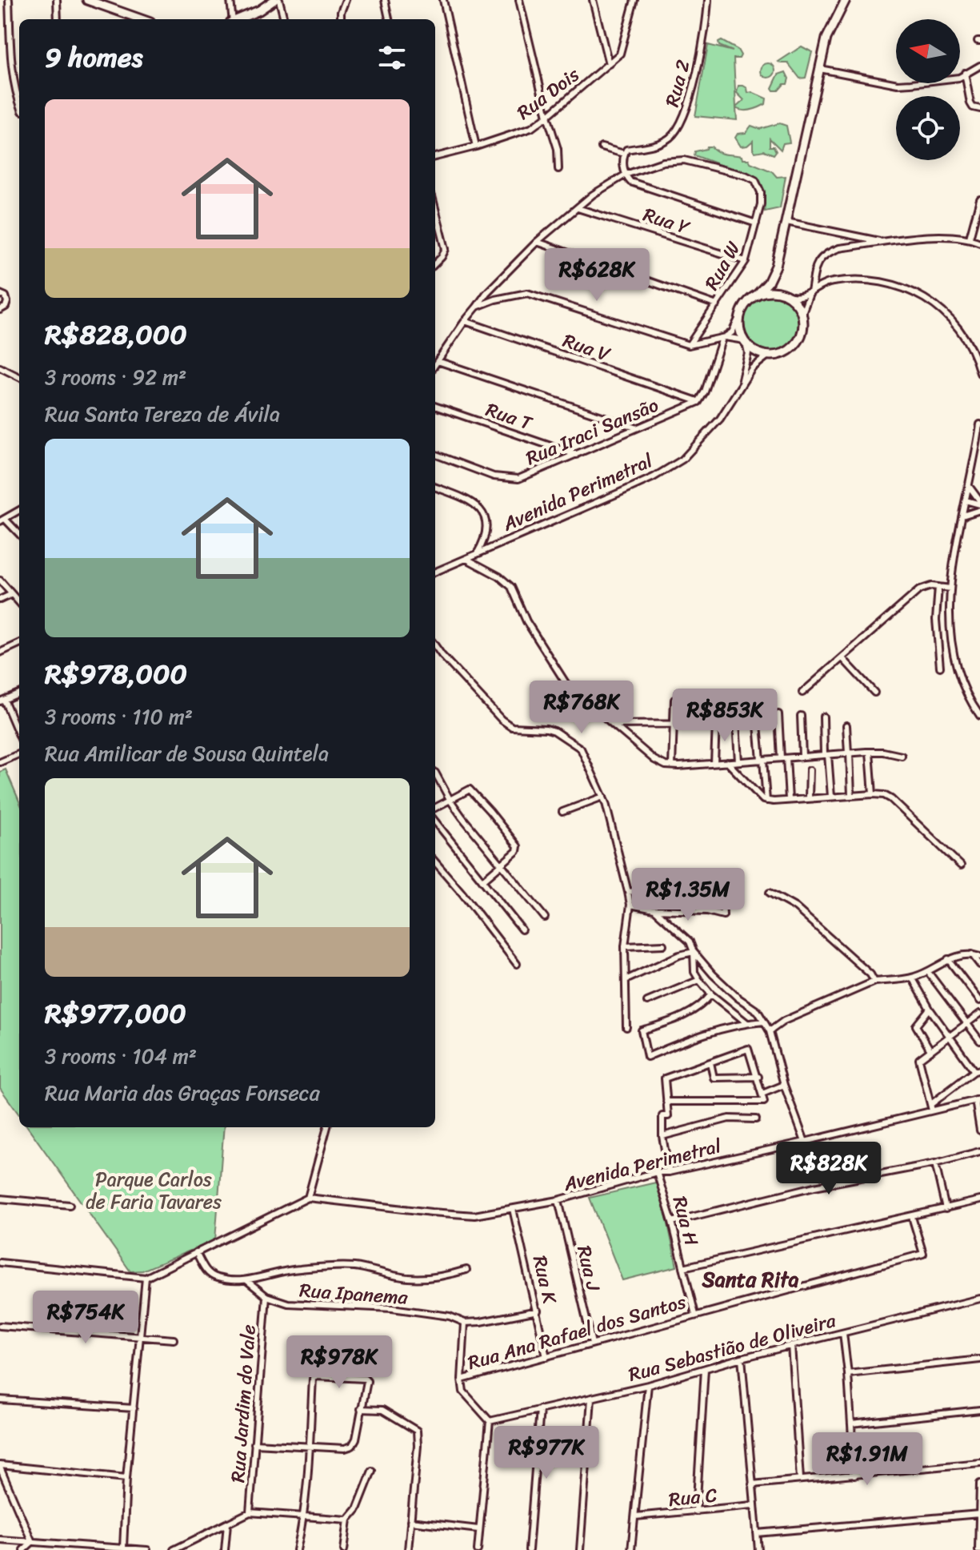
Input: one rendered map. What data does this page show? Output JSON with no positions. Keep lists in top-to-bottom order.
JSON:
{
  "streets": {
    "street": [
      "Rua 2",
      "Rua Dois",
      "Rua Y",
      "Rua W",
      "Rua V",
      "Rua T",
      "Rua Iraci Sansão",
      "Avenida Perimetral",
      "Rua H",
      "Rua J",
      "Rua K",
      "Rua Ipanema",
      "Rua Ana Rafael dos Santos",
      "Rua Sebastião de Oliveira",
      "Rua Jardim do Vale",
      "Rua C"
    ]
  },
  "crossings": [
    ["Rua Y", "Rua W"],
    ["Rua V", "Rua Iraci Sansão"],
    ["Rua T", "Rua Iraci Sansão"],
    ["Avenida Perimetral", "Rua H"],
    ["Avenida Perimetral", "Rua J"],
    ["Avenida Perimetral", "Rua K"],
    ["Rua H", "Rua Ana Rafael dos Santos"],
    ["Rua J", "Rua Ana Rafael dos Santos"],
    ["Rua K", "Rua Ipanema"],
    ["Rua K", "Rua Ana Rafael dos Santos"],
    ["Rua Ipanema", "Rua Jardim do Vale"]
  ],
  "districts": ["Santa Rita"],
  "parks": ["Parque Carlos de Faria Tavares"],
  "north": "left",
  "page": {
    "heading": "9 homes",
    "list": [
      {
        "name": "R$828,000",
        "note": "3 rooms · 92 m² · Rua Santa Tereza de Ávila"
      },
      {
        "name": "R$978,000",
        "note": "3 rooms · 110 m² · Rua Amilicar de Sousa Quintela"
      },
      {
        "name": "R$977,000",
        "note": "3 rooms · 104 m² · Rua Maria das Graças Fonseca"
      }
    ],
    "price": [
      "R$628K",
      "R$768K",
      "R$853K",
      "R$1.35M",
      "R$828K",
      "R$754K",
      "R$978K",
      "R$977K",
      "R$1.91M"
    ]
  }
}
